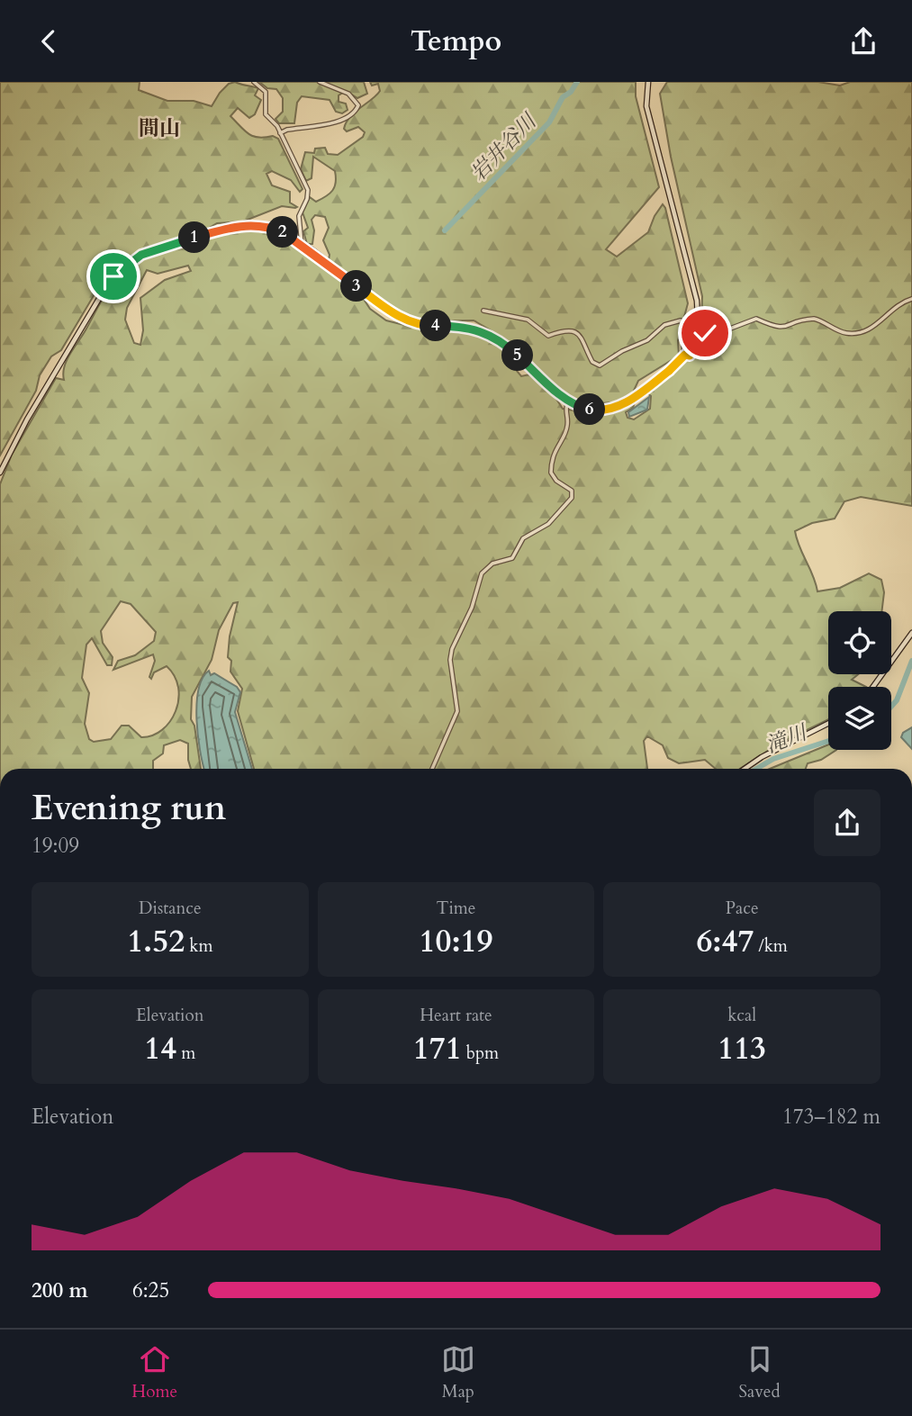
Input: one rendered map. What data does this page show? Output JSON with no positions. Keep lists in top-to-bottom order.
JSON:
{
  "districts": ["間山"],
  "water": ["岩井谷川", "滝川"],
  "page": {
    "header": "Tempo",
    "pins": [
      "2",
      "1",
      "3",
      "4",
      "5",
      "6"
    ],
    "heading": ["Evening run", "19:09"],
    "stats": [
      ["Distance", "1.52 km"],
      ["Time", "10:19"],
      ["Pace", "6:47 /km"],
      ["Elevation", "14 m"],
      ["Heart rate", "171 bpm"],
      ["kcal", "113"]
    ],
    "chart": ["Elevation", "173–182 m"],
    "list": [
      {
        "name": "200 m",
        "note": "6:25"
      }
    ],
    "tabs": ["Home", "Map", "Saved"]
  }
}
